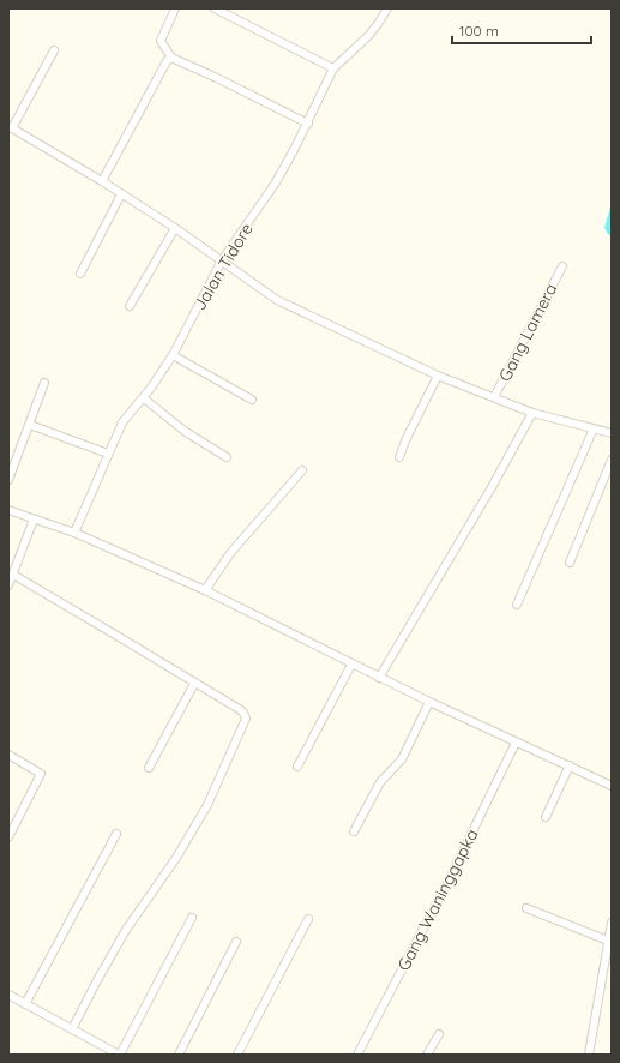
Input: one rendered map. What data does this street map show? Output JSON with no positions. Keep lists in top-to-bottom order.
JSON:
{
  "streets": {
    "street": ["Jalan Tidore", "Gang Lamera", "Gang Waninggapka"]
  },
  "scale_bar": "100 m"
}
